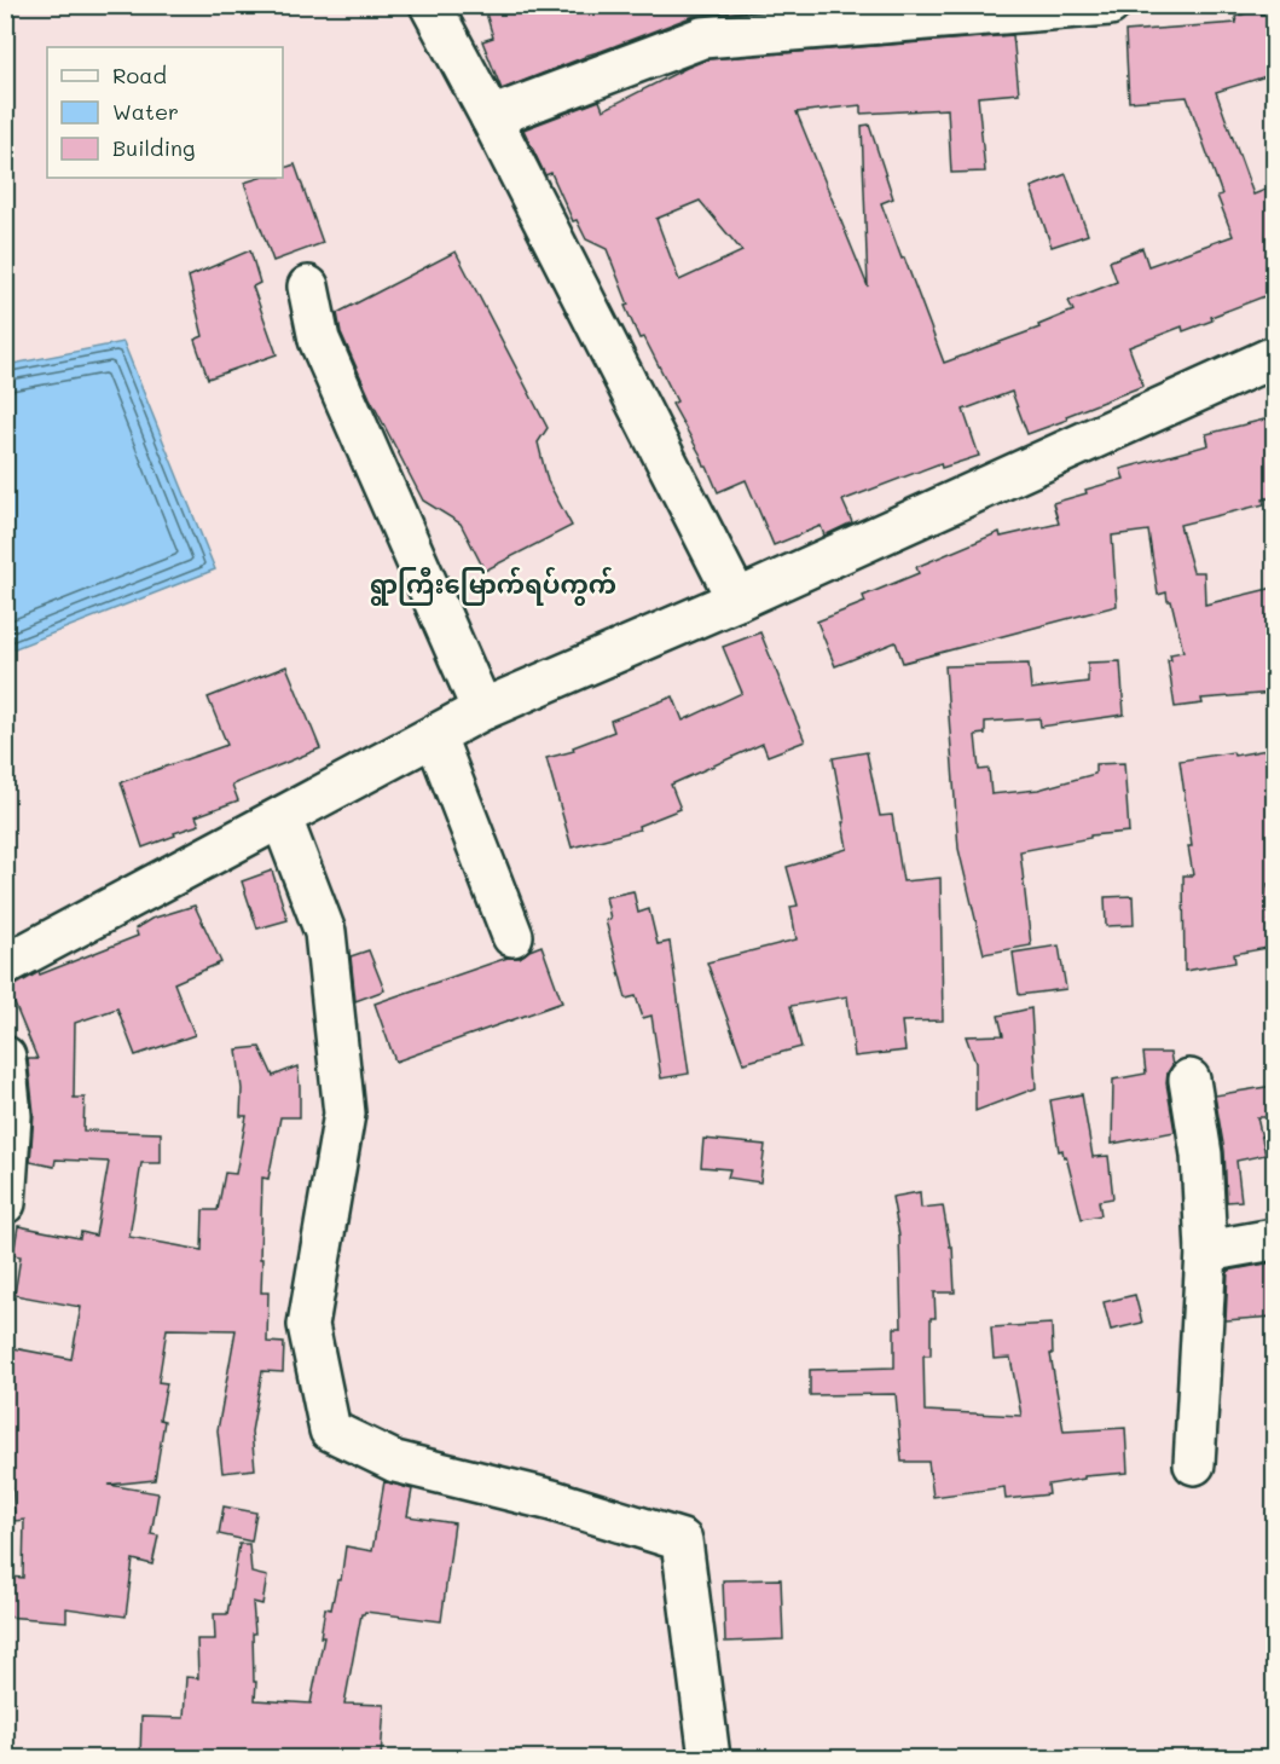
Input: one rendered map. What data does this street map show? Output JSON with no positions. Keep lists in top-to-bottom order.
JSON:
{
  "districts": ["ရွာကြီးမြောက်ရပ်ကွက်"],
  "legend": ["Road", "Water", "Building"]
}
